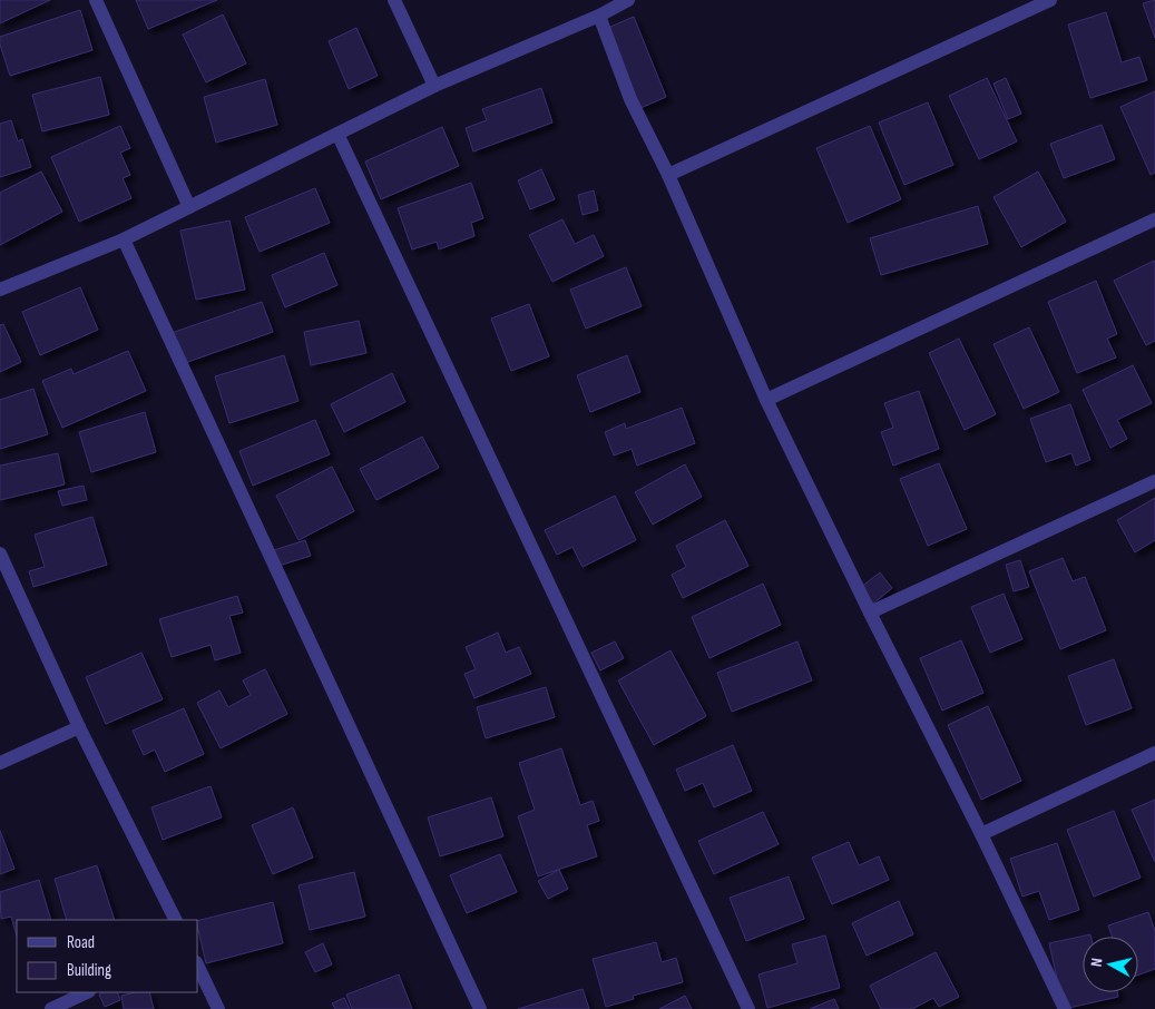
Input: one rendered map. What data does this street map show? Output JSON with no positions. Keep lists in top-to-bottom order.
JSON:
{
  "legend": ["Road", "Building"],
  "north": "left"
}
